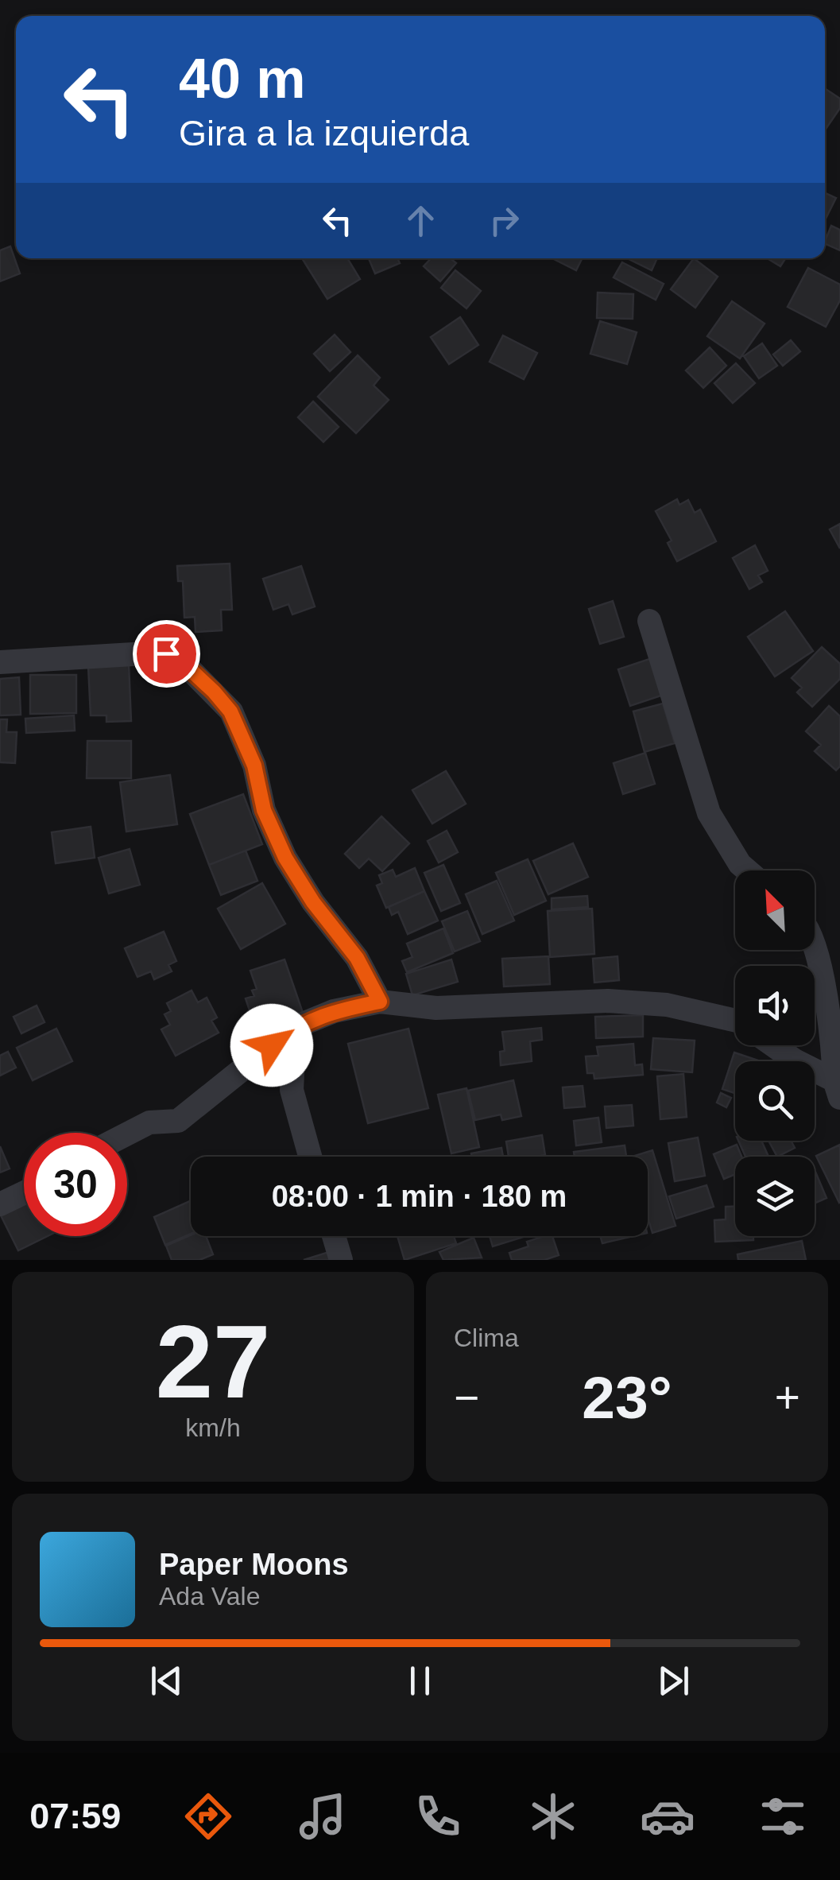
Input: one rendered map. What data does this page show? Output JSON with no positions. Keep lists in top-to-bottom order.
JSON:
{
  "north": "top left",
  "page": {
    "turn": ["40 m", "Gira a la izquierda"],
    "limit": "30",
    "trip": "08:00 · 1 min · 180 m",
    "tile": [
      ["27", "km/h"],
      "Clima"
    ],
    "heat": ["−", "23°", "+"],
    "song": ["Paper Moons", "Ada Vale"],
    "tabs": "07:59"
  }
}
